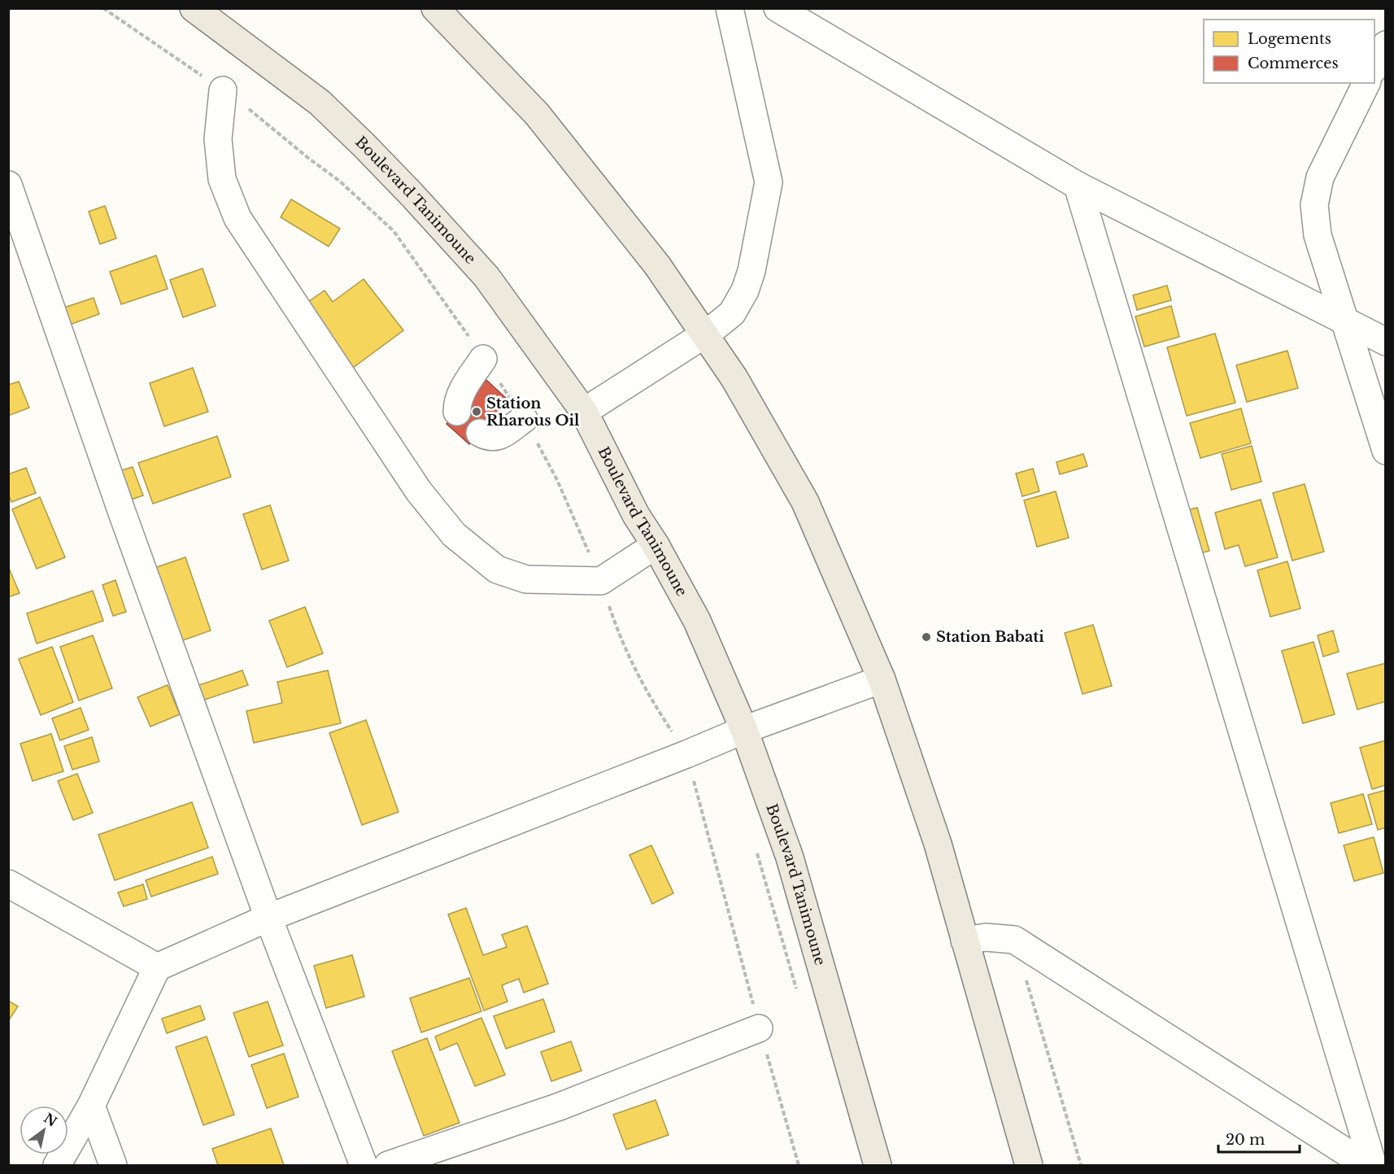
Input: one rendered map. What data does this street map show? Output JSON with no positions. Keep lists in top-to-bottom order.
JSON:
{
  "streets": {
    "main road": ["Boulevard Tanimoune"]
  },
  "places": ["Station Rharous Oil", "Station Babati"],
  "legend": ["Logements", "Commerces"],
  "scale_bar": "20 m",
  "north": "top right"
}
